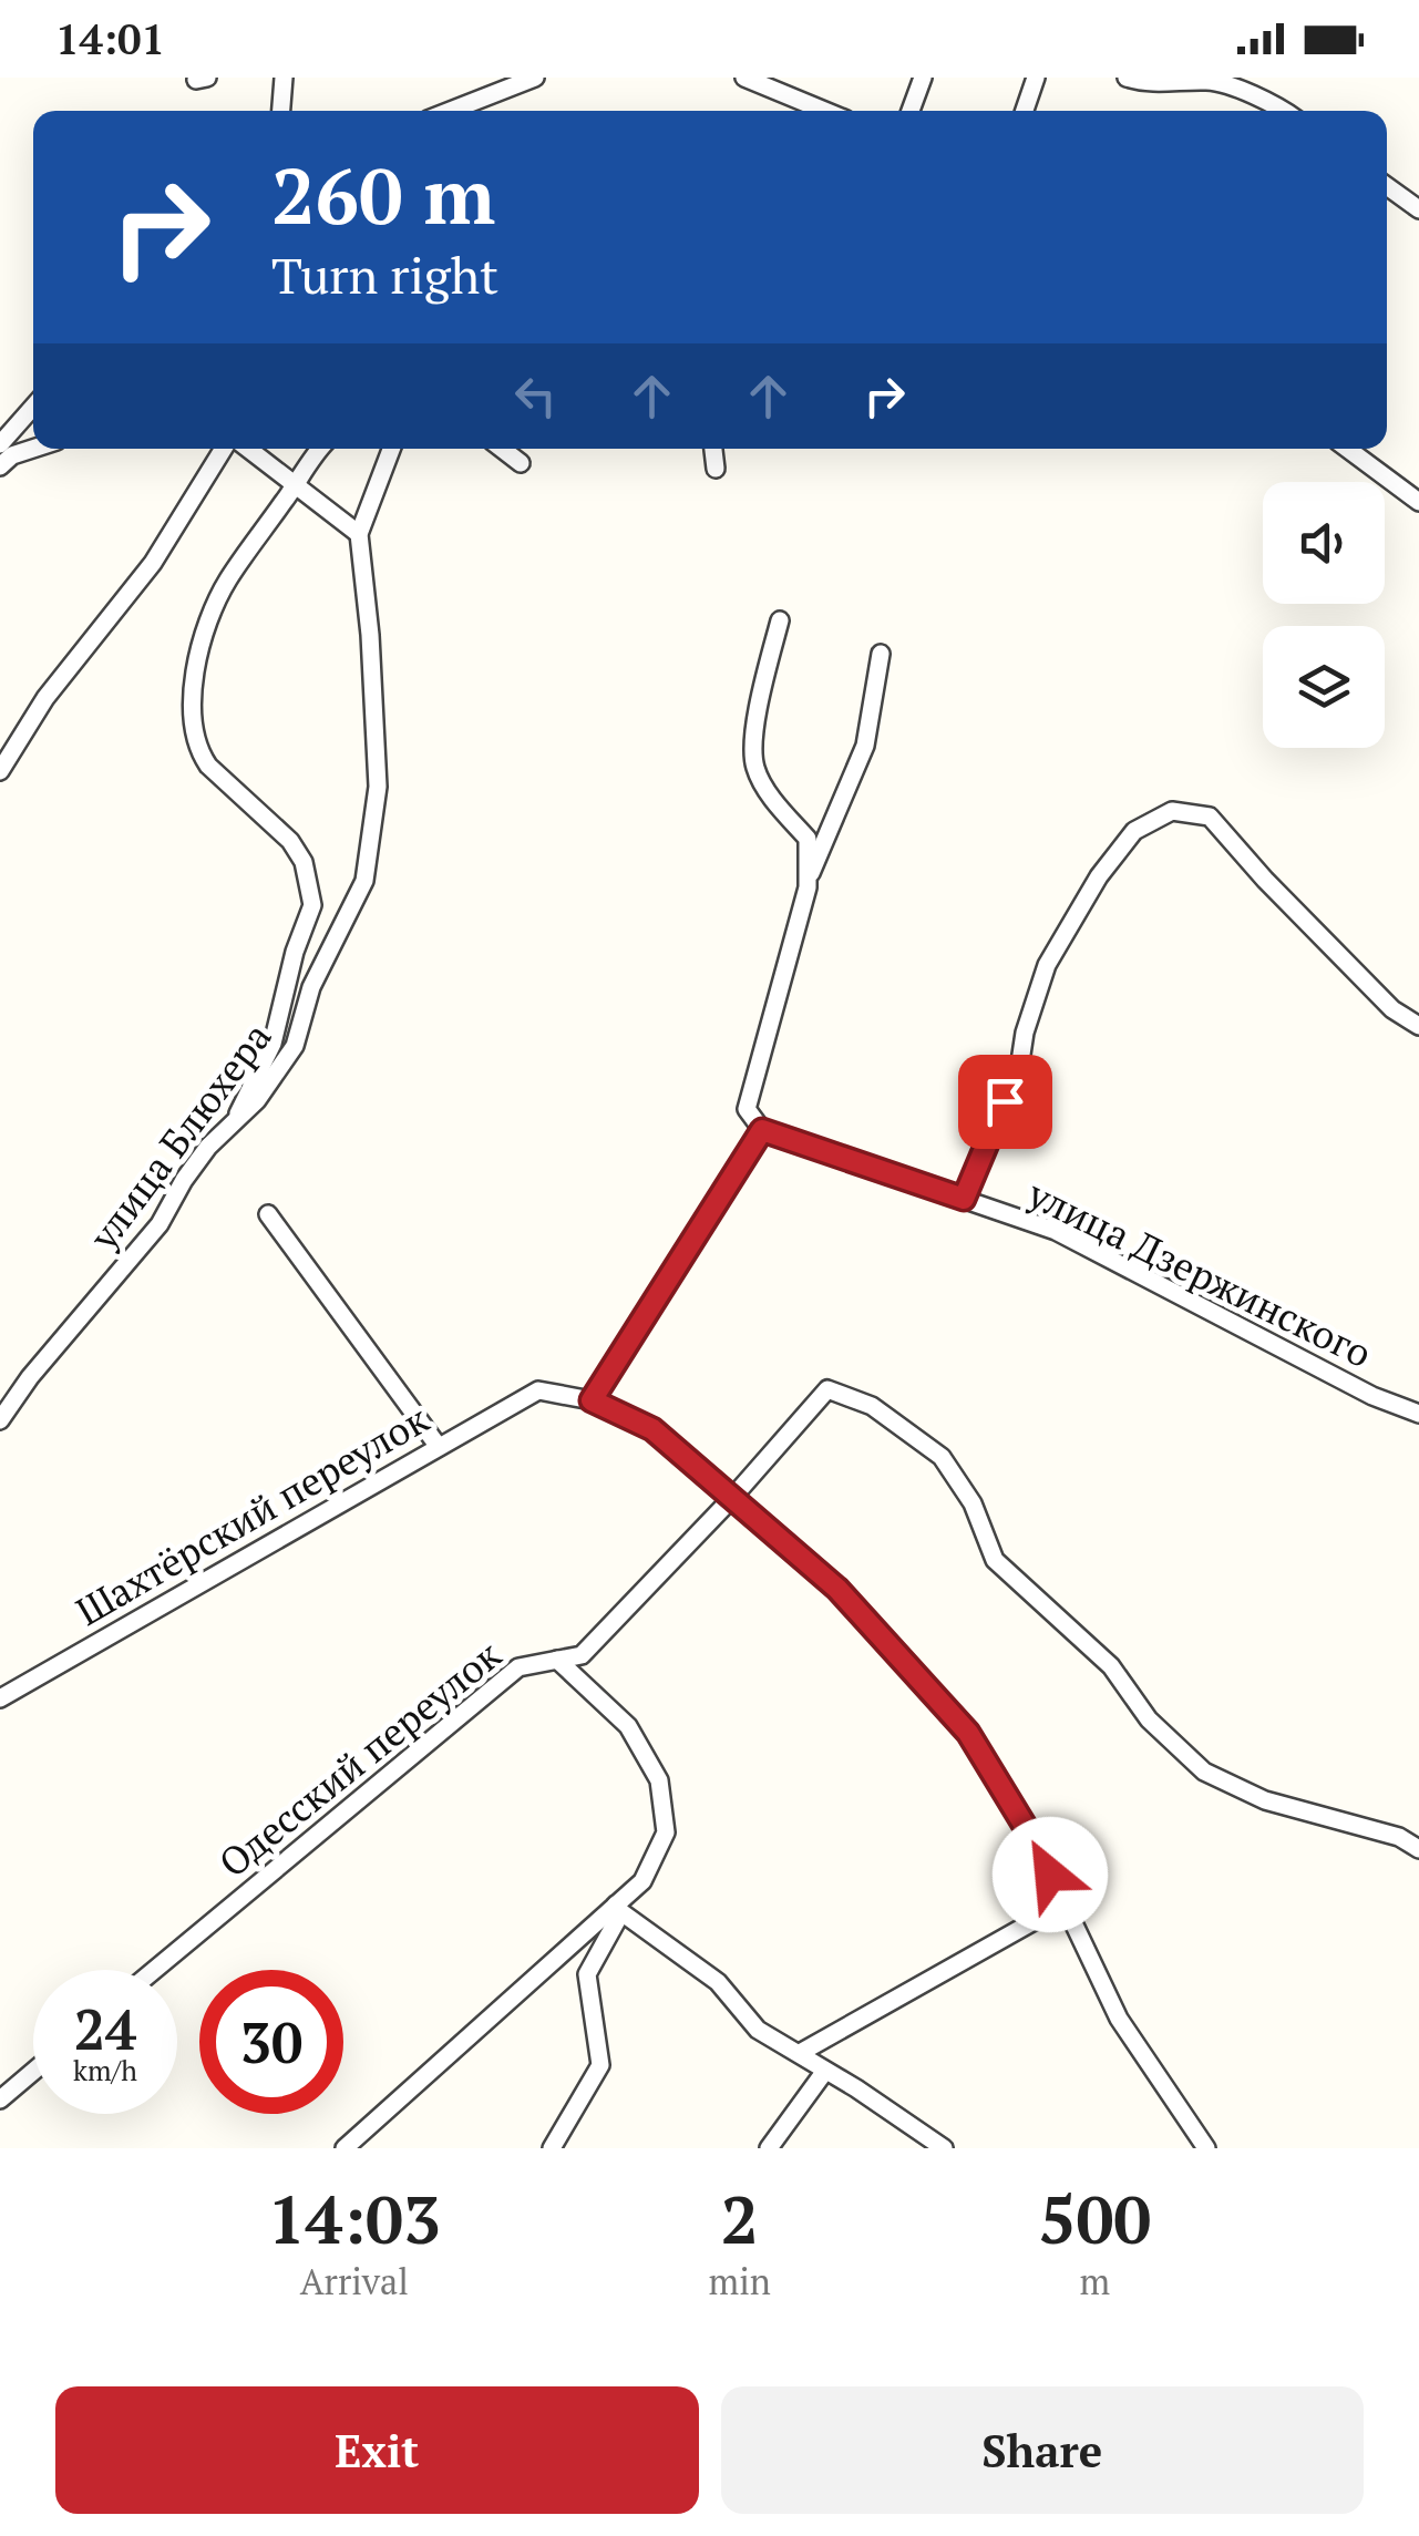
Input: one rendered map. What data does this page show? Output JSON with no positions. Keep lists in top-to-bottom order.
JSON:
{
  "streets": {
    "street": [
      "улица Блюхера",
      "улица Дзержинского",
      "Шахтёрский переулок",
      "Одесский переулок"
    ]
  },
  "page": {
    "status": "14:01",
    "turn": ["260 m", "Turn right"],
    "speed": "24 km/h",
    "limit": "30",
    "eta": [
      "14:03",
      "Arrival",
      "2",
      "min",
      "500",
      "m"
    ],
    "buttons": ["Exit", "Share"]
  }
}
